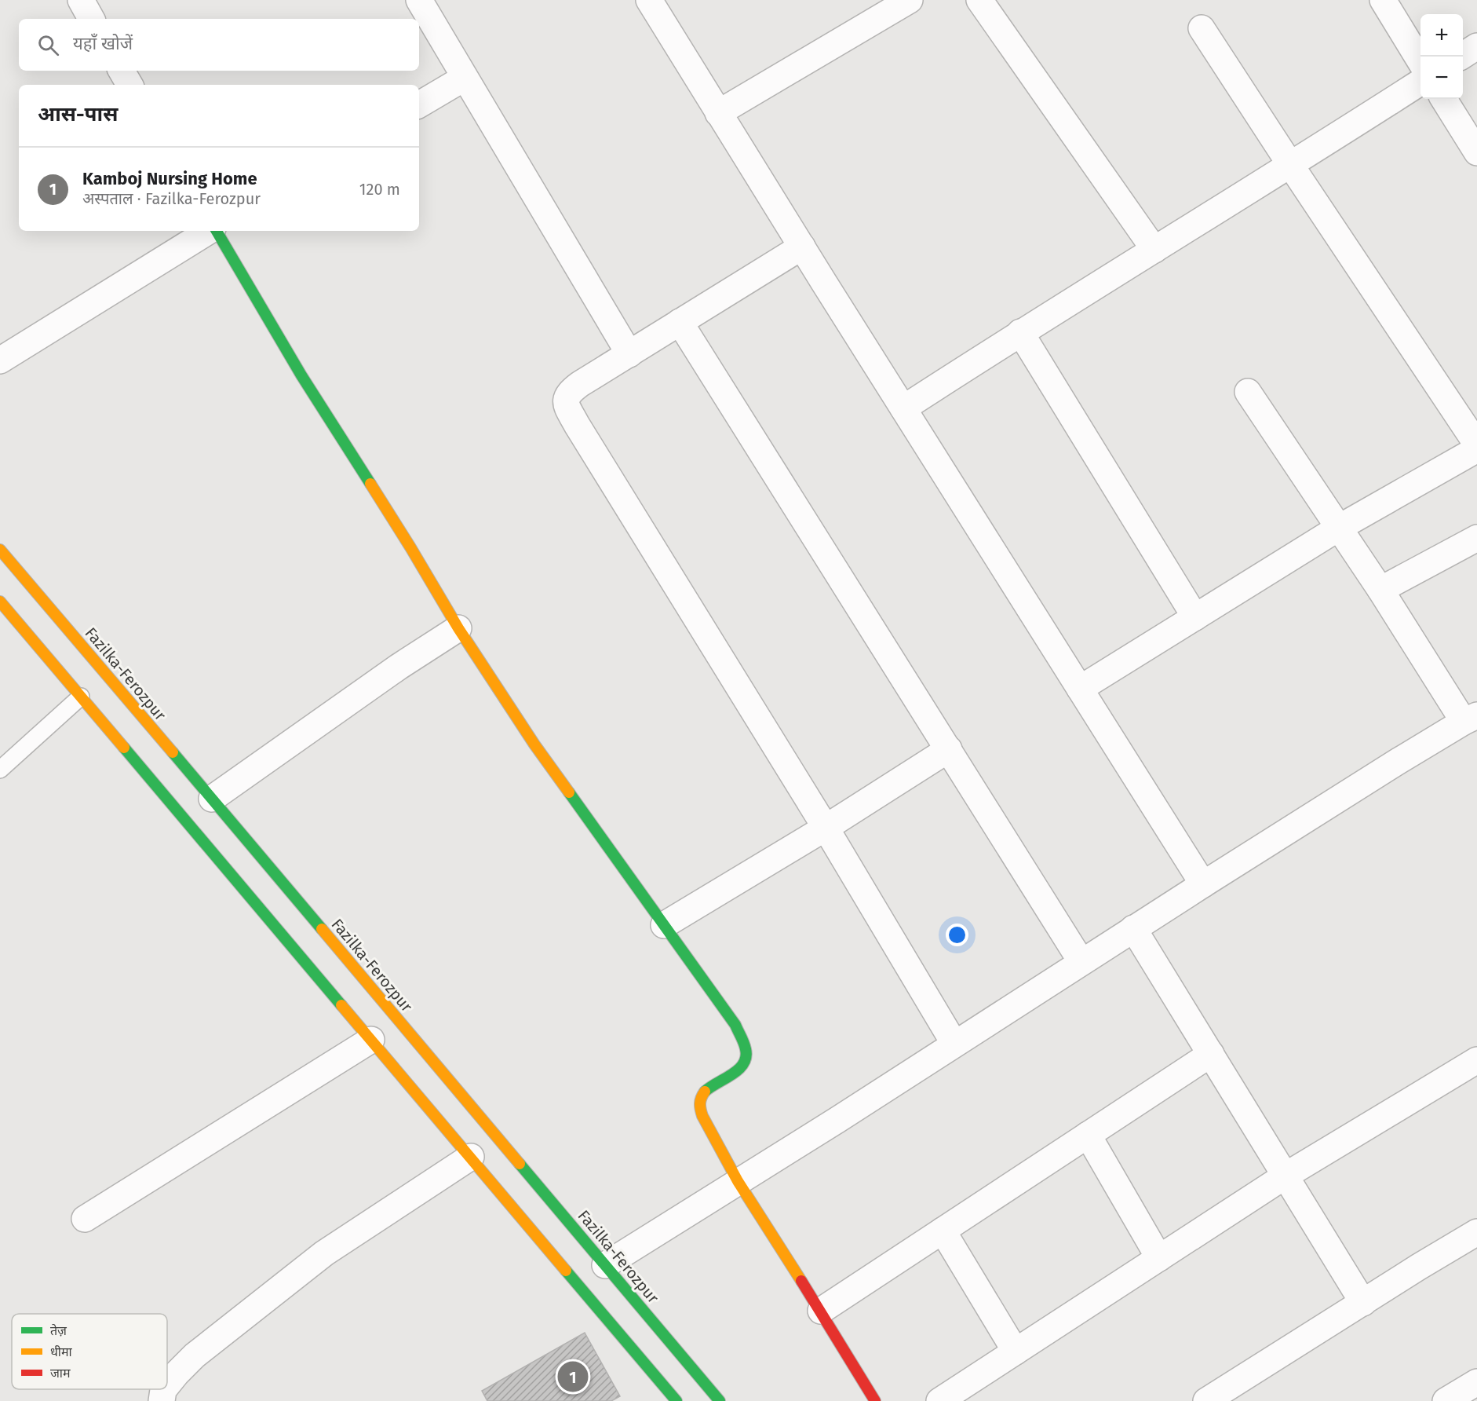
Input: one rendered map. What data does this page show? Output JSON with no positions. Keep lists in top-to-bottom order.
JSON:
{
  "streets": {
    "main road": ["Fazilka-Ferozpur"]
  },
  "legend": ["तेज़", "धीमा", "जाम"],
  "page": {
    "map_buttons": ["+", "−"],
    "search": "यहाँ खोजें",
    "heading": "आस-पास",
    "list": [
      {
        "mark": "1",
        "name": "Kamboj Nursing Home",
        "note": "अस्पताल · Fazilka-Ferozpur",
        "value": "120 m"
      }
    ],
    "pins": "1"
  }
}
